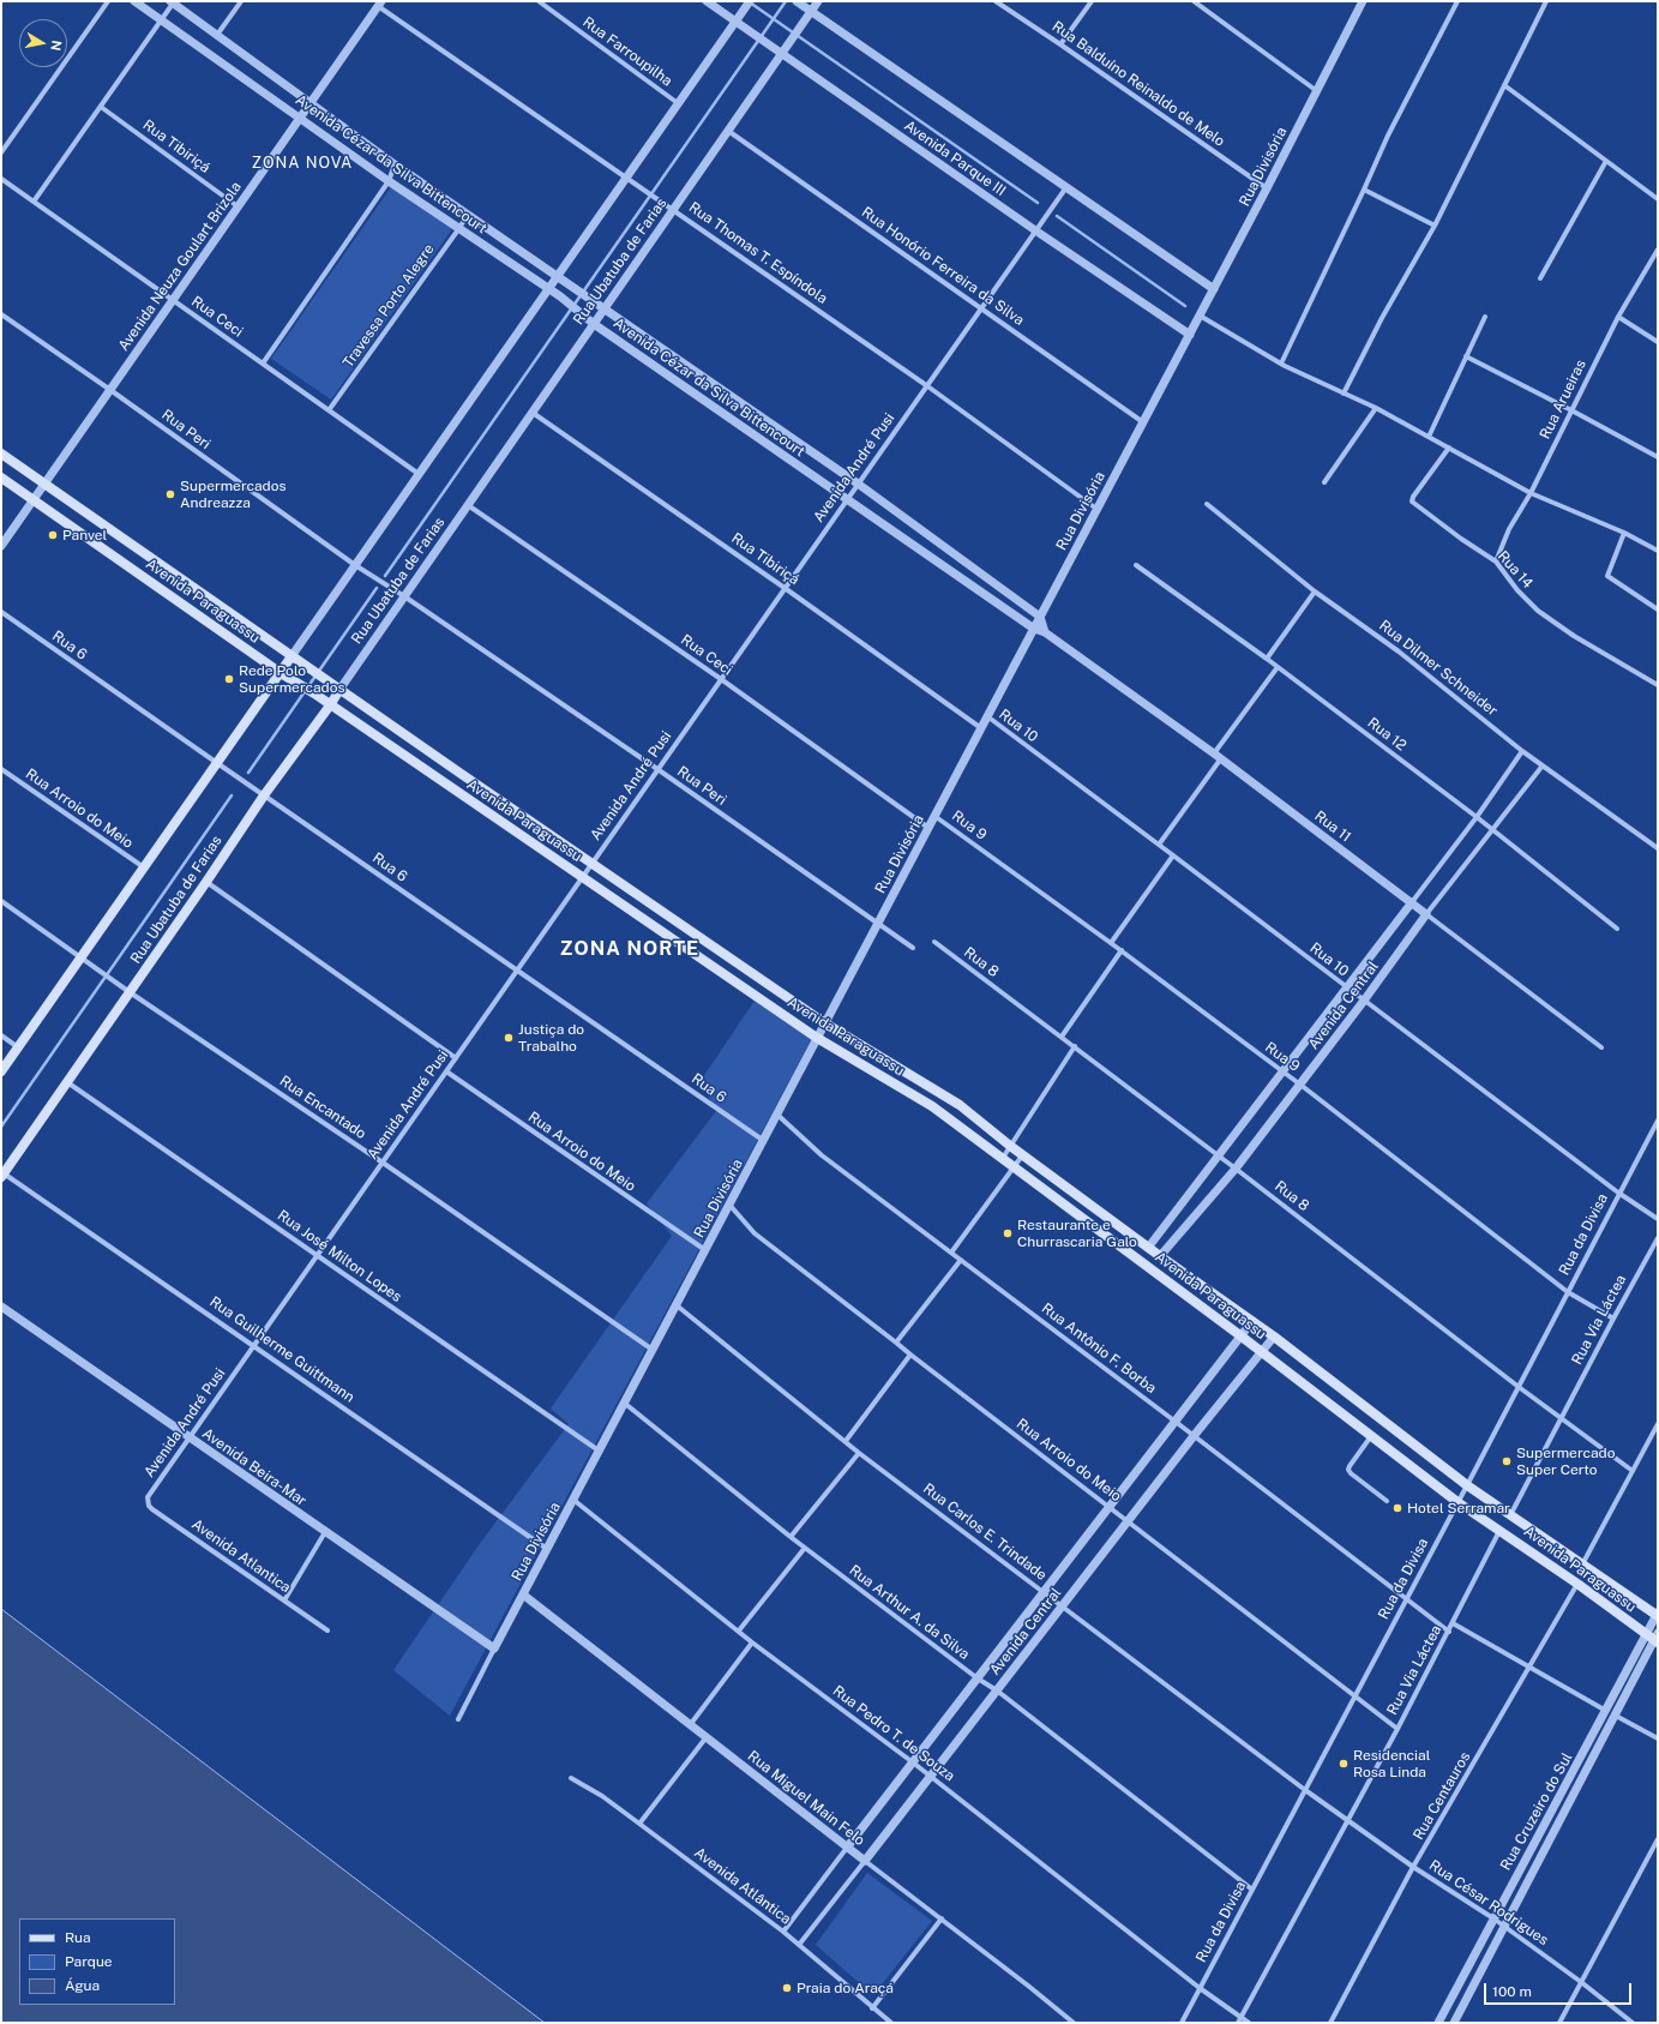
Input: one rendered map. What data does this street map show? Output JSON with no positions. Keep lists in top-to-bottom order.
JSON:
{
  "streets": {
    "main road": ["Rua Ubatuba de Farias", "Avenida Paraguassu"],
    "street": [
      "Rua Farroupilha",
      "Rua Balduíno Reinaldo de Melo",
      "Rua Tibiriçá",
      "Avenida Parque III",
      "Avenida Cézar da Silva Bittencourt",
      "Rua Divisória",
      "Rua Thomas T. Espíndola",
      "Avenida Neuza Goulart Brizola",
      "Rua Honório Ferreira da Silva",
      "Travessa Porto Alegre",
      "Rua Ceci",
      "Rua Arueiras",
      "Rua Peri",
      "Avenida André Pusi",
      "Rua 14",
      "Rua 6",
      "Rua Dilmer Schneider",
      "Rua 10",
      "Rua 12",
      "Rua Arroio do Meio",
      "Rua 9",
      "Rua 11",
      "Rua 8",
      "Avenida Central",
      "Rua Encantado",
      "Rua da Divisa",
      "Rua José Milton Lopes",
      "Rua Via Láctea",
      "Rua Antônio F. Borba",
      "Rua Guilherme Guittmann",
      "Avenida Beira-Mar",
      "Rua Carlos E. Trindade",
      "Avenida Atlantica",
      "Rua Arthur A. da Silva",
      "Rua Pedro T. de Souza",
      "Rua Centauros",
      "Rua Miguel Main Felo",
      "Rua Cruzeiro do Sul",
      "Avenida Atlântica",
      "Rua César Rodrigues"
    ]
  },
  "crossings": [
    ["Rua Balduíno Reinaldo de Melo", "Rua Divisória"],
    ["Rua Tibiriçá", "Rua Divisória"],
    ["Rua Tibiriçá", "Rua Ubatuba de Farias"],
    ["Rua Tibiriçá", "Avenida Neuza Goulart Brizola"],
    ["Rua Tibiriçá", "Avenida André Pusi"],
    ["Avenida Parque III", "Rua Divisória"],
    ["Avenida Parque III", "Rua Ubatuba de Farias"],
    ["Avenida Parque III", "Avenida André Pusi"],
    ["Avenida Cézar da Silva Bittencourt", "Rua Divisória"],
    ["Avenida Cézar da Silva Bittencourt", "Rua Ubatuba de Farias"],
    ["Avenida Cézar da Silva Bittencourt", "Avenida Neuza Goulart Brizola"],
    ["Avenida Cézar da Silva Bittencourt", "Travessa Porto Alegre"],
    ["Avenida Cézar da Silva Bittencourt", "Avenida André Pusi"],
    ["Avenida Cézar da Silva Bittencourt", "Rua 11"],
    ["Rua Divisória", "Rua Thomas T. Espíndola"],
    ["Rua Divisória", "Rua Honório Ferreira da Silva"],
    ["Rua Divisória", "Rua Ceci"],
    ["Rua Divisória", "Rua Peri"],
    ["Rua Divisória", "Avenida Paraguassu"],
    ["Rua Divisória", "Rua 6"],
    ["Rua Divisória", "Rua 10"],
    ["Rua Divisória", "Rua Arroio do Meio"],
    ["Rua Divisória", "Rua 9"],
    ["Rua Divisória", "Rua 11"],
    ["Rua Divisória", "Rua Encantado"],
    ["Rua Divisória", "Rua José Milton Lopes"],
    ["Rua Divisória", "Rua Antônio F. Borba"],
    ["Rua Divisória", "Rua Guilherme Guittmann"],
    ["Rua Divisória", "Avenida Beira-Mar"],
    ["Rua Divisória", "Rua Carlos E. Trindade"],
    ["Rua Divisória", "Rua Arthur A. da Silva"],
    ["Rua Divisória", "Rua Pedro T. de Souza"],
    ["Rua Divisória", "Rua Miguel Main Felo"],
    ["Rua Thomas T. Espíndola", "Rua Ubatuba de Farias"],
    ["Rua Thomas T. Espíndola", "Avenida Neuza Goulart Brizola"],
    ["Rua Thomas T. Espíndola", "Avenida André Pusi"],
    ["Rua Ubatuba de Farias", "Rua Honório Ferreira da Silva"],
    ["Rua Ubatuba de Farias", "Rua Ceci"],
    ["Rua Ubatuba de Farias", "Rua Peri"],
    ["Rua Ubatuba de Farias", "Avenida Paraguassu"],
    ["Rua Ubatuba de Farias", "Rua 6"],
    ["Rua Ubatuba de Farias", "Rua Encantado"],
    ["Rua Ubatuba de Farias", "Rua José Milton Lopes"],
    ["Rua Ubatuba de Farias", "Rua Guilherme Guittmann"],
    ["Avenida Neuza Goulart Brizola", "Rua Ceci"],
    ["Avenida Neuza Goulart Brizola", "Rua Peri"],
    ["Avenida Neuza Goulart Brizola", "Avenida Paraguassu"],
    ["Rua Honório Ferreira da Silva", "Avenida André Pusi"],
    ["Travessa Porto Alegre", "Rua Ceci"],
    ["Rua Ceci", "Avenida André Pusi"],
    ["Rua Arueiras", "Rua 14"],
    ["Rua Peri", "Avenida André Pusi"],
    ["Avenida André Pusi", "Avenida Paraguassu"],
    ["Avenida André Pusi", "Rua 6"],
    ["Avenida André Pusi", "Rua Arroio do Meio"],
    ["Avenida André Pusi", "Rua Encantado"],
    ["Avenida André Pusi", "Rua José Milton Lopes"],
    ["Avenida André Pusi", "Rua Guilherme Guittmann"],
    ["Avenida André Pusi", "Avenida Beira-Mar"],
    ["Avenida André Pusi", "Avenida Atlantica"],
    ["Avenida Paraguassu", "Avenida Central"],
    ["Avenida Paraguassu", "Rua da Divisa"],
    ["Avenida Paraguassu", "Rua Via Láctea"],
    ["Avenida Paraguassu", "Rua Centauros"],
    ["Avenida Paraguassu", "Rua Cruzeiro do Sul"],
    ["Rua Dilmer Schneider", "Avenida Central"],
    ["Rua 10", "Avenida Central"],
    ["Rua 10", "Rua da Divisa"],
    ["Rua 12", "Avenida Central"],
    ["Rua Arroio do Meio", "Avenida Central"],
    ["Rua Arroio do Meio", "Rua da Divisa"],
    ["Rua Arroio do Meio", "Rua Via Láctea"],
    ["Rua 9", "Avenida Central"],
    ["Rua 9", "Rua da Divisa"],
    ["Rua 9", "Rua Via Láctea"],
    ["Rua 11", "Avenida Central"],
    ["Rua 8", "Avenida Central"],
    ["Rua 8", "Rua da Divisa"],
    ["Rua 8", "Rua Via Láctea"],
    ["Avenida Central", "Rua Antônio F. Borba"],
    ["Avenida Central", "Rua Carlos E. Trindade"],
    ["Avenida Central", "Rua Arthur A. da Silva"],
    ["Avenida Central", "Rua Pedro T. de Souza"],
    ["Avenida Central", "Rua Miguel Main Felo"],
    ["Avenida Central", "Avenida Atlântica"],
    ["Rua da Divisa", "Rua Antônio F. Borba"],
    ["Rua da Divisa", "Rua Carlos E. Trindade"],
    ["Rua da Divisa", "Rua Arthur A. da Silva"],
    ["Rua da Divisa", "Rua Pedro T. de Souza"],
    ["Rua da Divisa", "Rua César Rodrigues"],
    ["Rua Via Láctea", "Rua Antônio F. Borba"],
    ["Rua Via Láctea", "Rua Pedro T. de Souza"],
    ["Rua Via Láctea", "Rua César Rodrigues"],
    ["Rua Carlos E. Trindade", "Rua César Rodrigues"],
    ["Rua Centauros", "Rua César Rodrigues"],
    ["Rua Cruzeiro do Sul", "Rua César Rodrigues"]
  ],
  "districts": ["ZONA NOVA", "ZONA NORTE"],
  "places": [
    "Supermercados Andreazza",
    "Panvel",
    "Rede Polo Supermercados",
    "Justiça do Trabalho",
    "Restaurante e Churrascaria Galo",
    "Supermercado Super Certo",
    "Hotel Serramar",
    "Residencial Rosa Linda",
    "Praia do Araçá"
  ],
  "legend": ["Rua", "Parque", "Água"],
  "scale_bar": "100 m",
  "north": "right"
}
